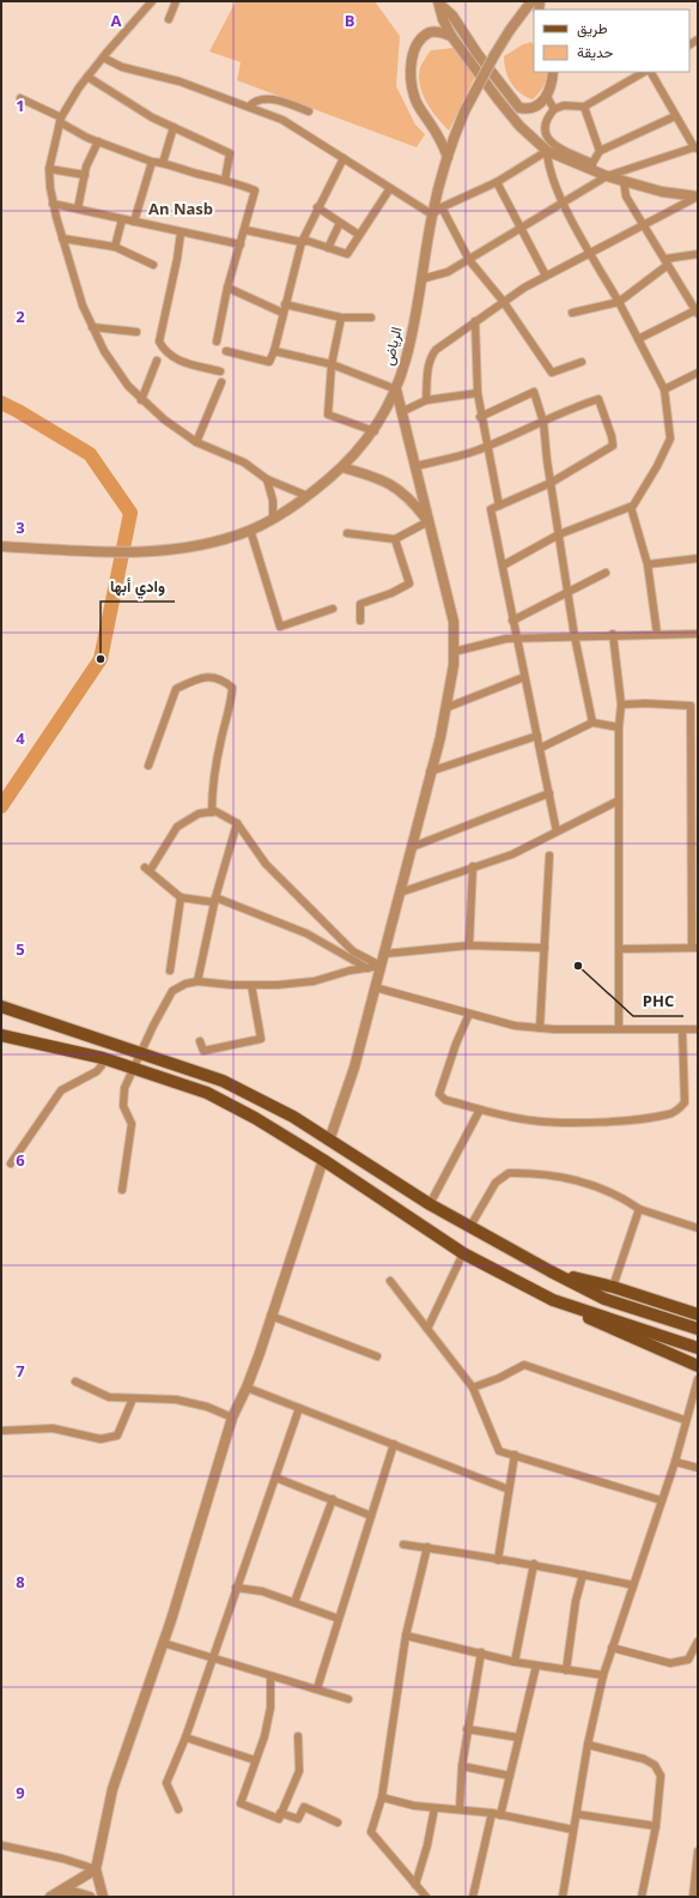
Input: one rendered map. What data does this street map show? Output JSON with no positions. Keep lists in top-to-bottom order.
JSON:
{
  "streets": {
    "street": ["الرياض"]
  },
  "districts": ["An Nasb"],
  "places": ["وادي أبها", "PHC"],
  "legend": ["طريق", "حديقة"],
  "grid": {
    "columns": ["A", "B"],
    "rows": [
      "1",
      "2",
      "3",
      "4",
      "5",
      "6",
      "7",
      "8",
      "9"
    ]
  }
}
